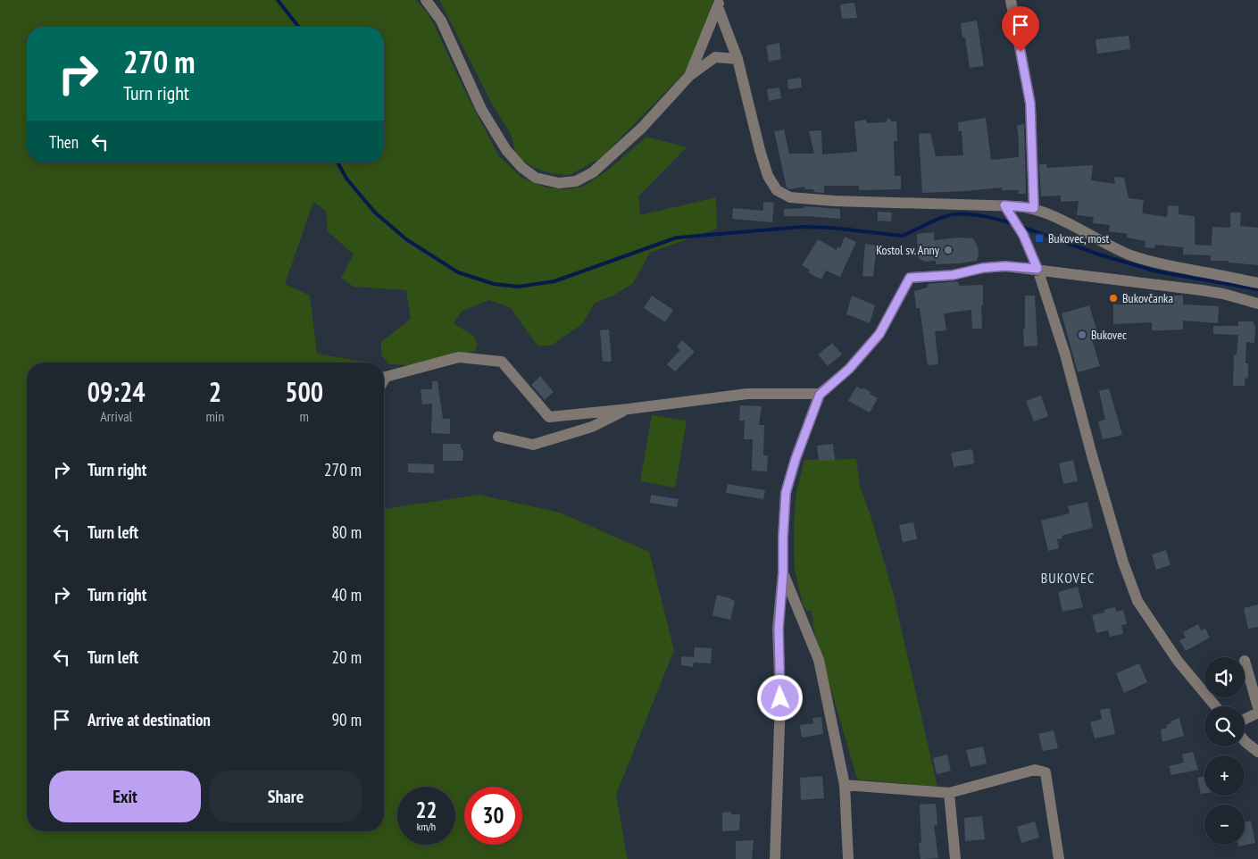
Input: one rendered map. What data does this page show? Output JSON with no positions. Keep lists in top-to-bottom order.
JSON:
{
  "districts": ["BUKOVEC"],
  "places": {
    "transit": ["Bukovec, most"],
    "other": ["Kostol sv. Anny", "Bukovčanka", "Bukovec"]
  },
  "page": {
    "turn": ["270 m", "Turn right"],
    "then": "Then",
    "eta": [
      "09:24",
      "Arrival",
      "2",
      "min",
      "500",
      "m"
    ],
    "list": [
      {
        "name": "Turn right",
        "value": "270 m"
      },
      {
        "name": "Turn left",
        "value": "80 m"
      },
      {
        "name": "Turn right",
        "value": "40 m"
      },
      {
        "name": "Turn left",
        "value": "20 m"
      },
      {
        "name": "Arrive at destination",
        "value": "90 m"
      }
    ],
    "map_buttons": ["+", "−"],
    "buttons": ["Exit", "Share"],
    "speed": "22 km/h",
    "limit": "30"
  }
}
